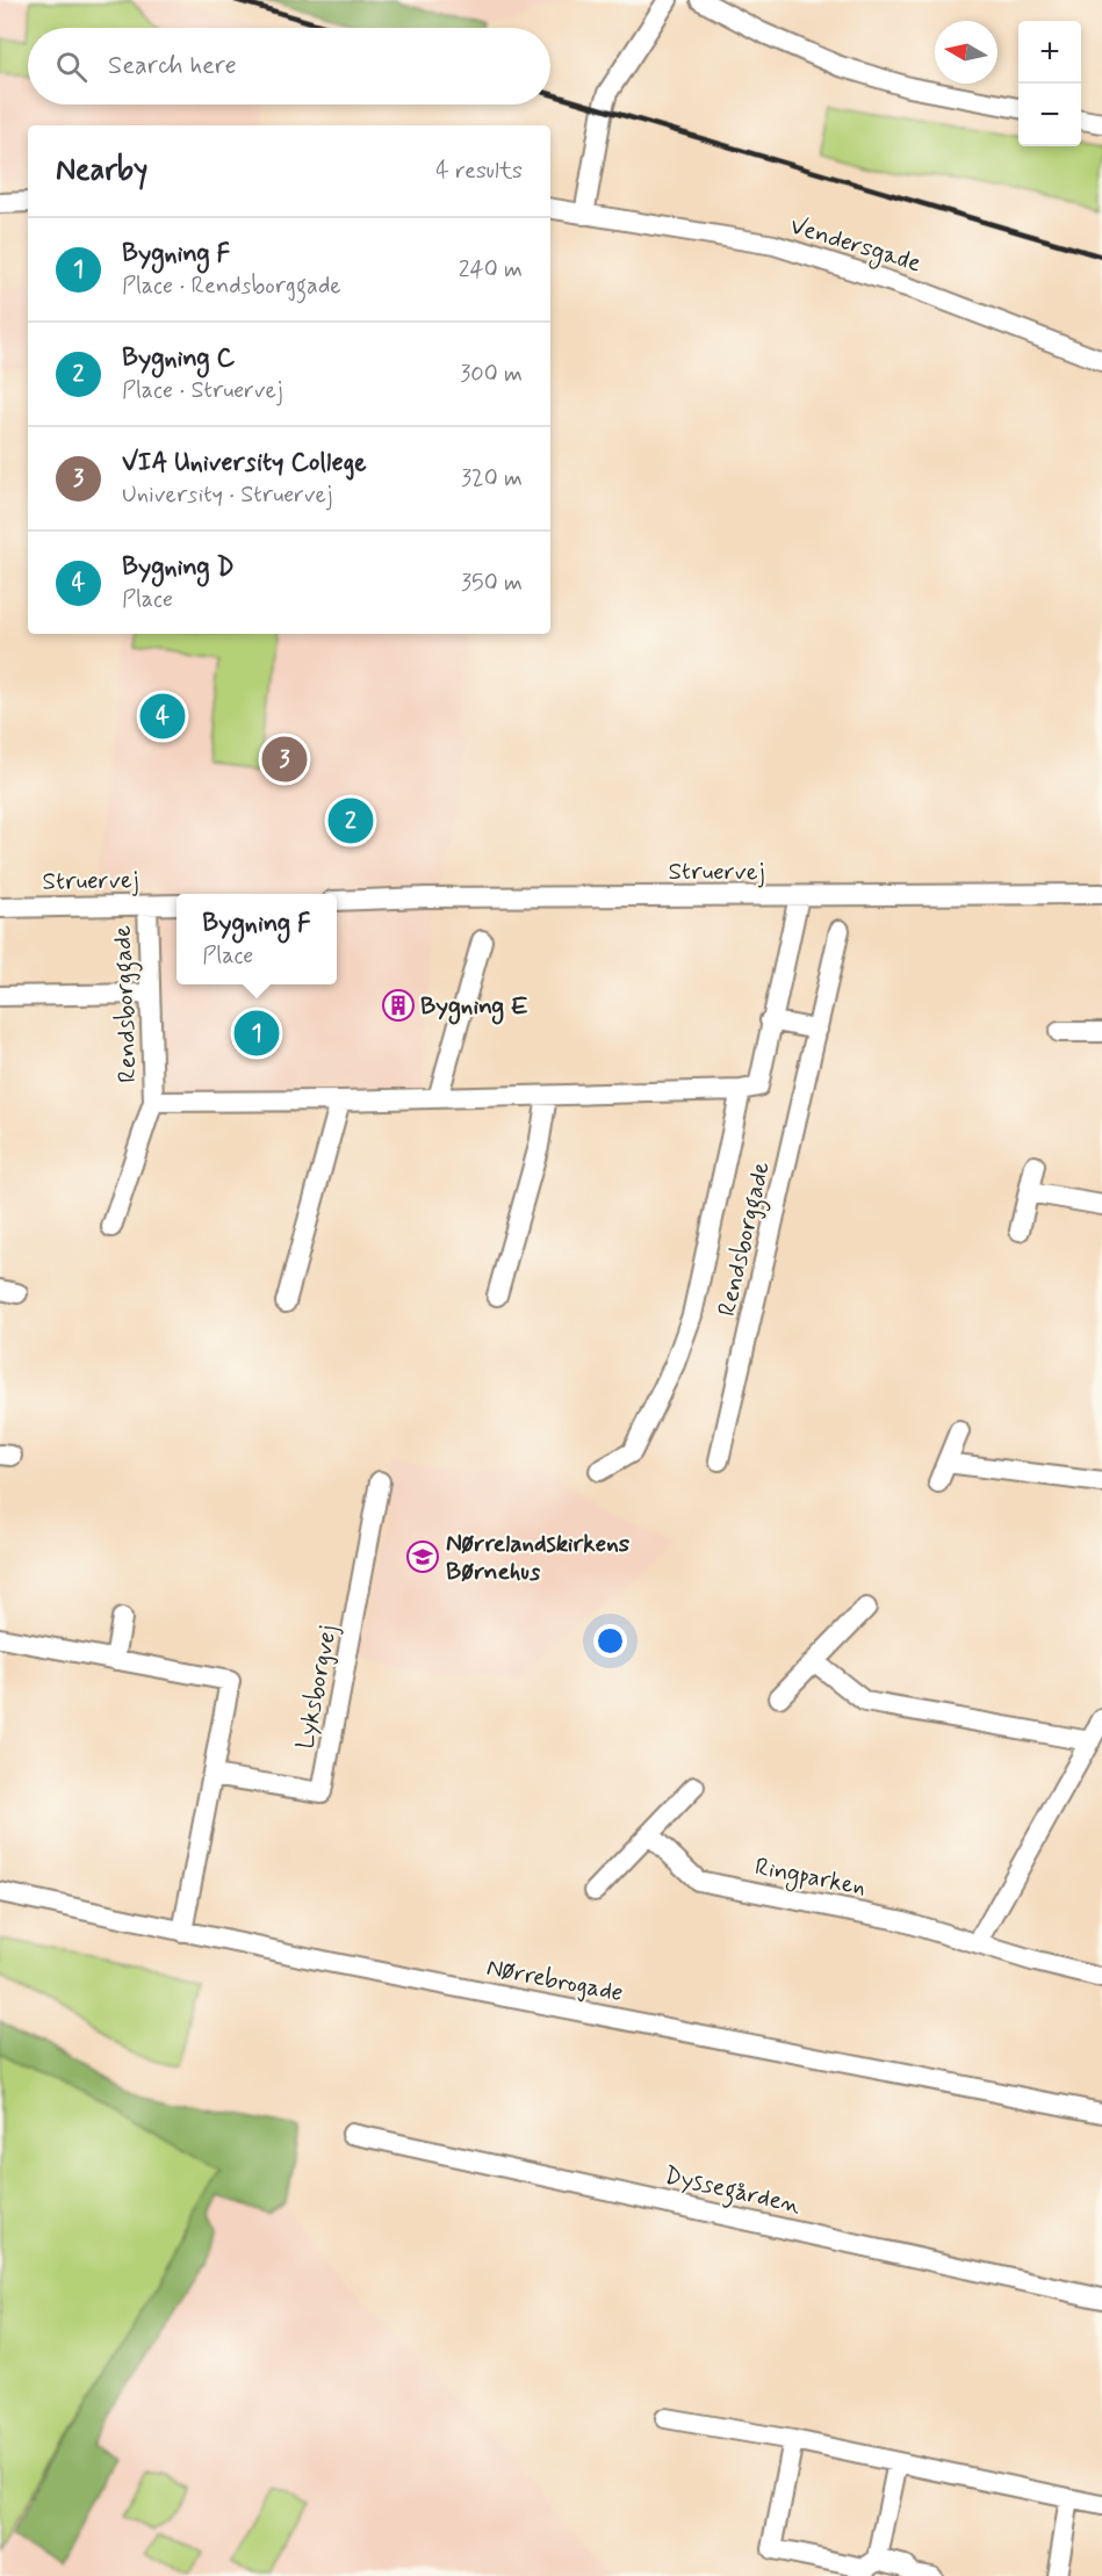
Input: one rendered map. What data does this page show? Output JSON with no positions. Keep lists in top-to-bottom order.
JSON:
{
  "streets": {
    "street": [
      "Vendersgade",
      "Struervej",
      "Rendsborggade",
      "Lyksborgvej",
      "Ringparken",
      "Nørrebrogade",
      "Dyssegården"
    ]
  },
  "crossings": [
    ["Struervej", "Rendsborggade"]
  ],
  "places": {
    "building": ["Bygning E"],
    "school or university": ["Nørrelandskirkens Børnehus"]
  },
  "north": "left",
  "page": {
    "map_buttons": ["+", "−"],
    "search": "Search here",
    "heading": ["Nearby", "4 results"],
    "list": [
      {
        "mark": "1",
        "name": "Bygning F",
        "note": "Place · Rendsborggade",
        "value": "240 m"
      },
      {
        "mark": "2",
        "name": "Bygning C",
        "note": "Place · Struervej",
        "value": "300 m"
      },
      {
        "mark": "3",
        "name": "VIA University College",
        "note": "University · Struervej",
        "value": "320 m"
      },
      {
        "mark": "4",
        "name": "Bygning D",
        "note": "Place",
        "value": "350 m"
      }
    ],
    "pins": [
      "4",
      "3",
      "2",
      "1"
    ],
    "popup": ["Bygning F", "Place"]
  }
}
